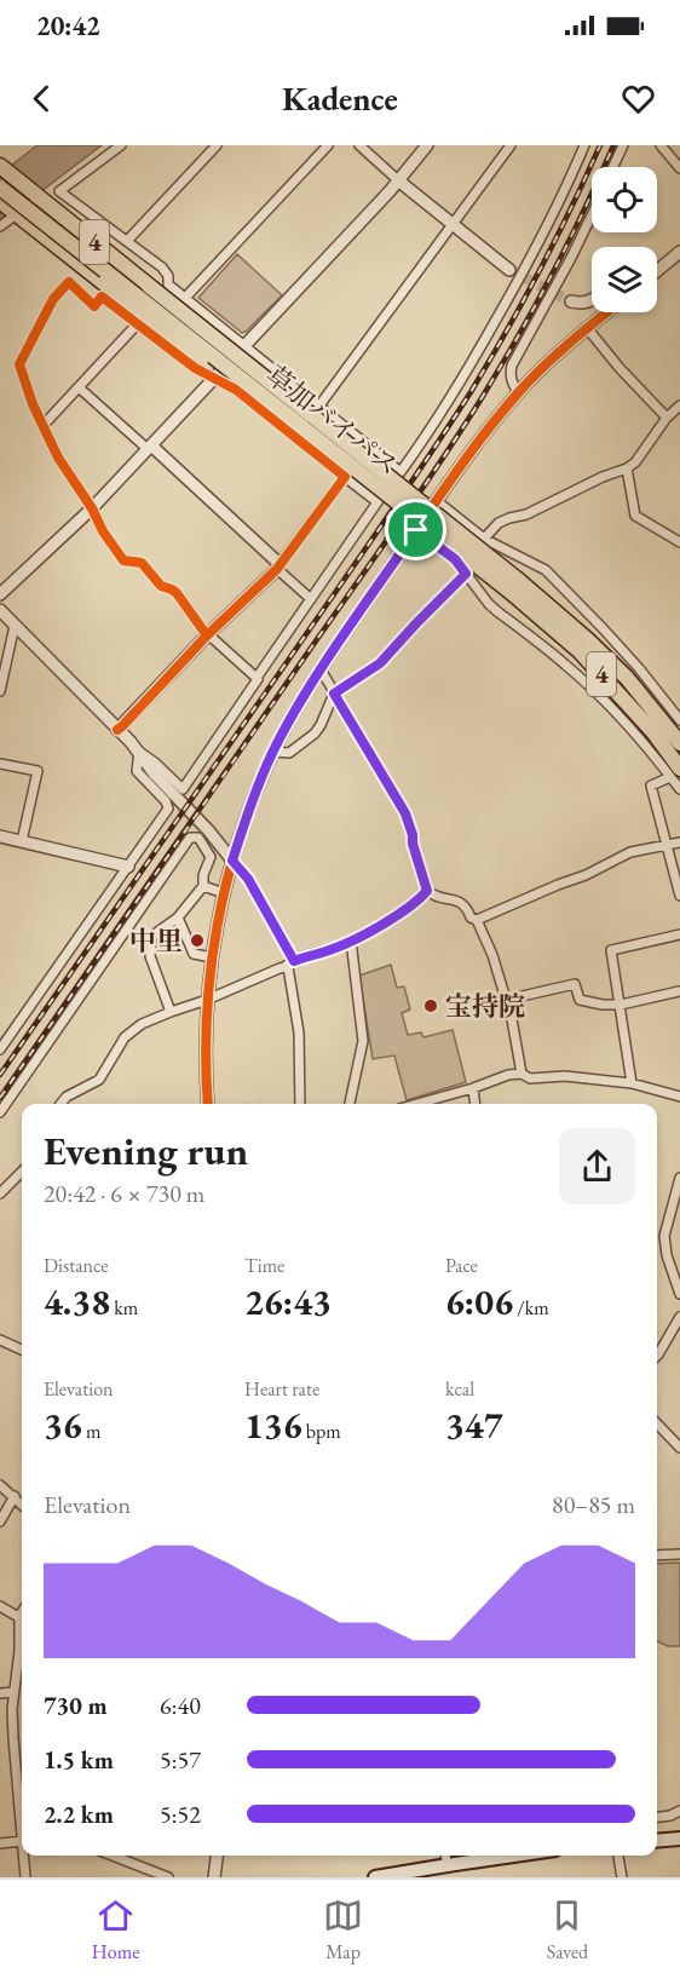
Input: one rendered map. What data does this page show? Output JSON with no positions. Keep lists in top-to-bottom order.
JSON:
{
  "streets": {
    "highway": ["4", "草加バイパス"]
  },
  "places": ["中里", "宝持院"],
  "page": {
    "status": "20:42",
    "header": "Kadence",
    "heading": ["Evening run", "20:42 · 6 × 730 m"],
    "stats": [
      ["Distance", "4.38 km"],
      ["Time", "26:43"],
      ["Pace", "6:06 /km"],
      ["Elevation", "36 m"],
      ["Heart rate", "136 bpm"],
      ["kcal", "347"]
    ],
    "chart": ["Elevation", "80–85 m"],
    "list": [
      {
        "name": "730 m",
        "note": "6:40"
      },
      {
        "name": "1.5 km",
        "note": "5:57"
      },
      {
        "name": "2.2 km",
        "note": "5:52"
      }
    ],
    "tabs": ["Home", "Map", "Saved"]
  }
}
